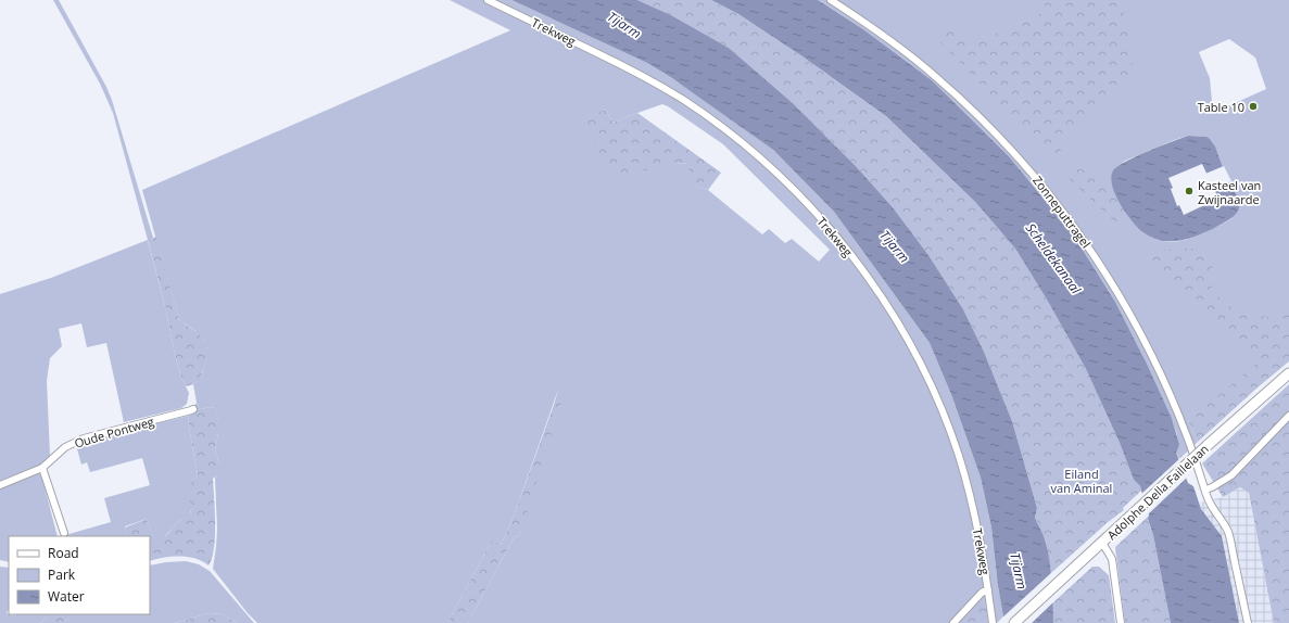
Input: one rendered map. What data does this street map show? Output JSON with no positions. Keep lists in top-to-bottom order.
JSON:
{
  "streets": {
    "main road": ["Adolphe Della Faillelaan"],
    "street": ["Trekweg", "Zonneputtragel", "Oude Pontweg"]
  },
  "water": ["Tijarm", "Scheldekanaal"],
  "parks": ["Eiland van Aminal"],
  "places": ["Table 10", "Kasteel van Zwijnaarde"],
  "legend": ["Road", "Park", "Water"]
}
